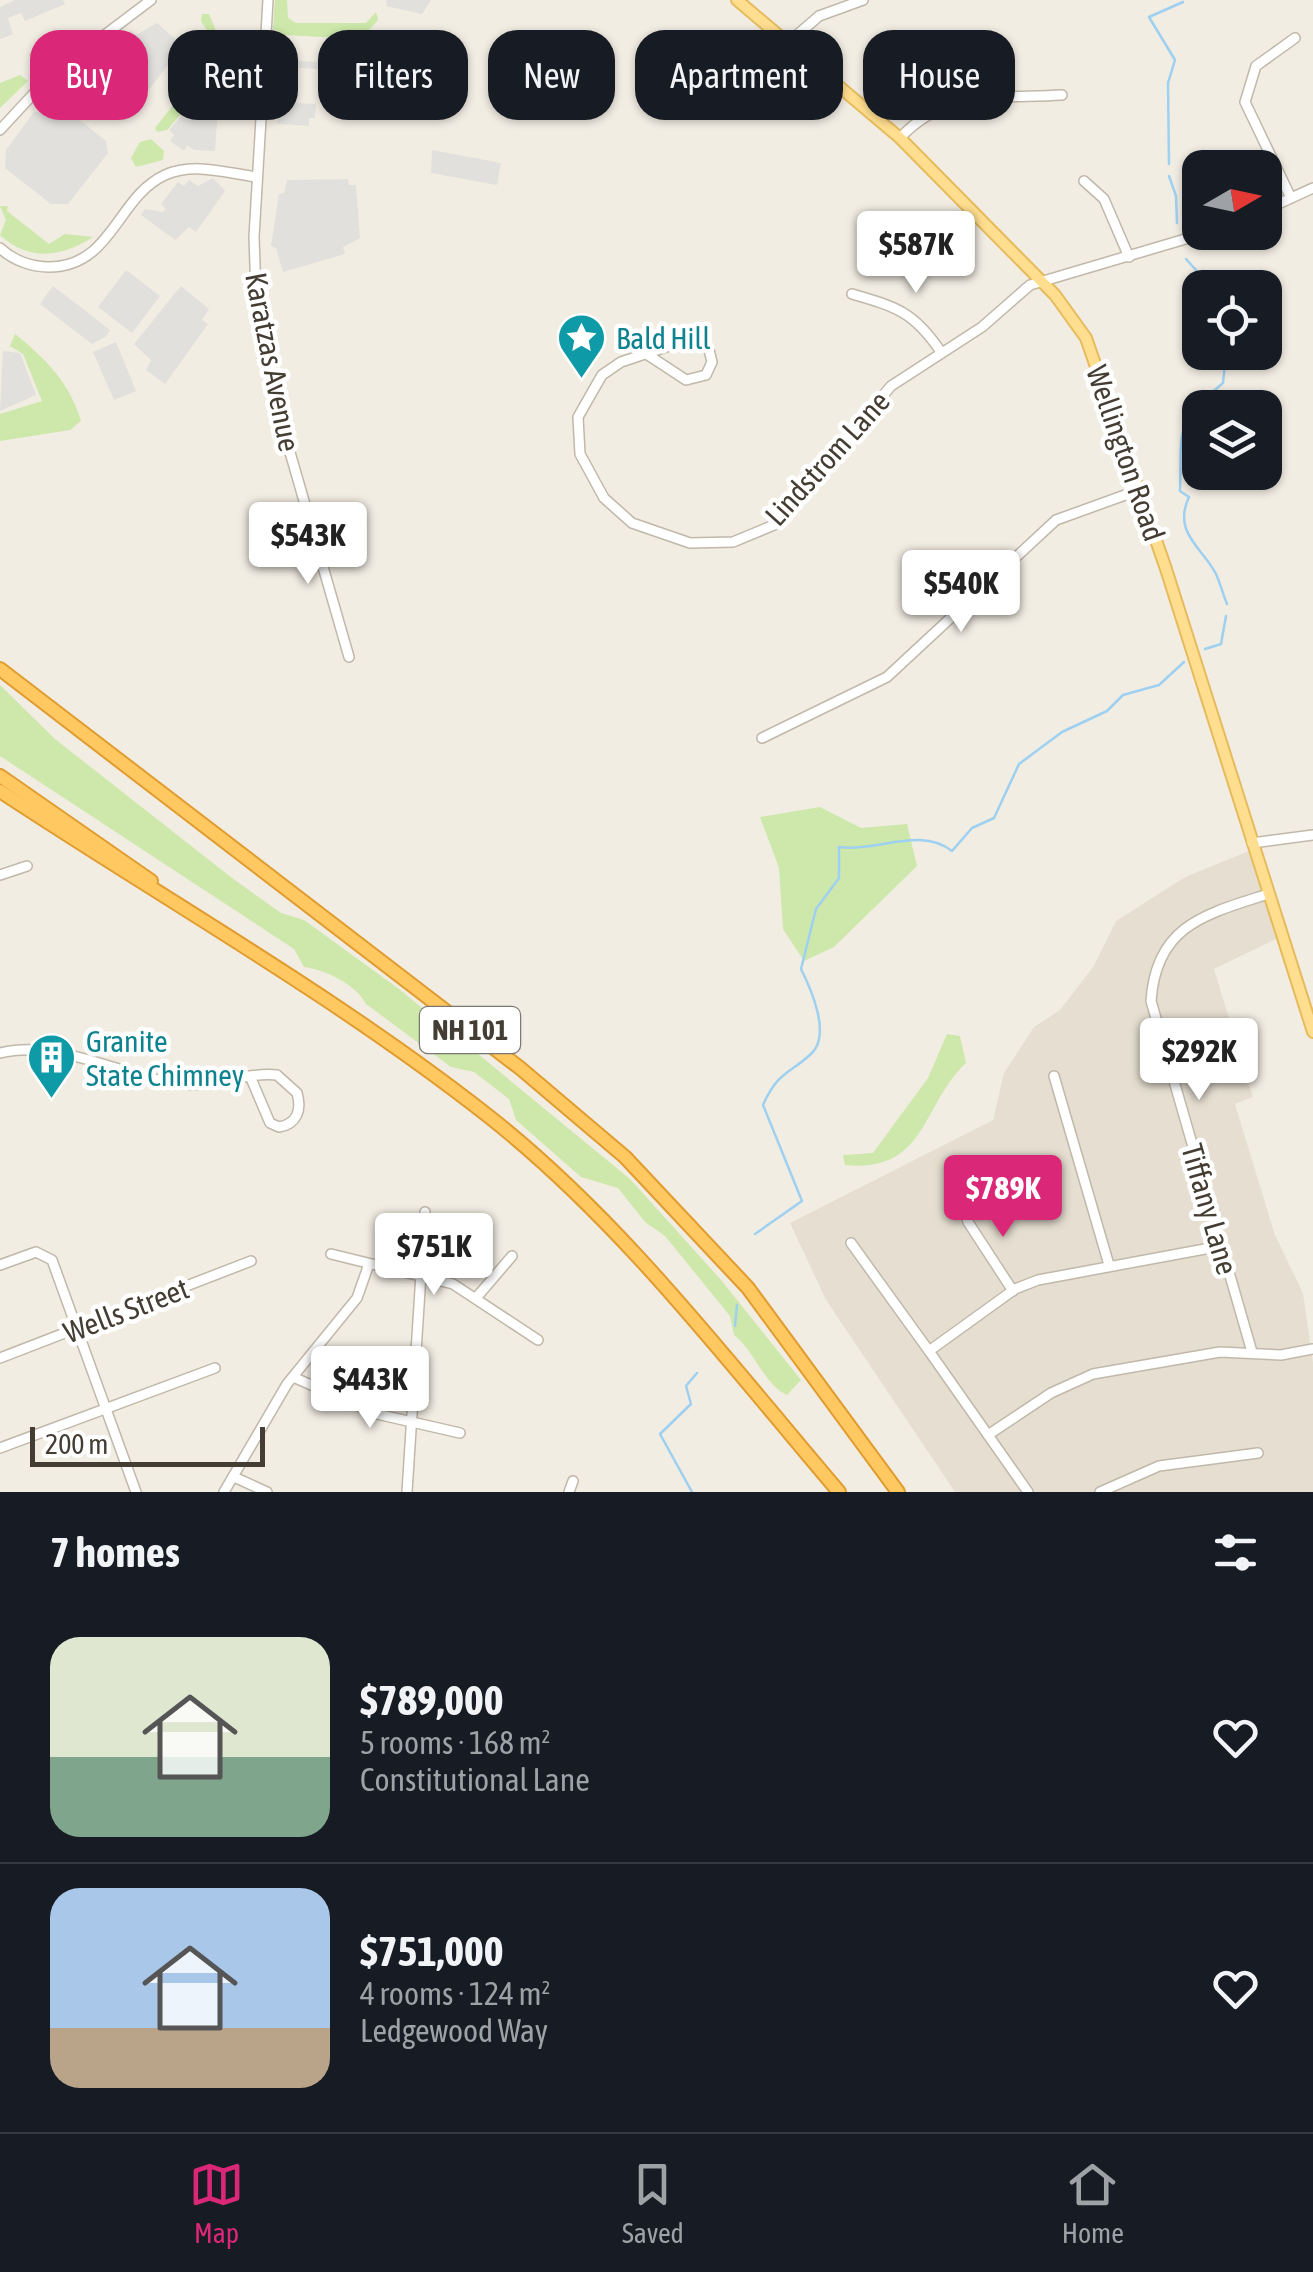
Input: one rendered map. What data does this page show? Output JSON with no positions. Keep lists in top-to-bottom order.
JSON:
{
  "streets": {
    "highway": ["NH 101"],
    "main road": ["Wellington Road"],
    "street": [
      "Karatzas Avenue",
      "Lindstrom Lane",
      "Tiffany Lane",
      "Wells Street"
    ]
  },
  "crossings": [
    ["Wellington Road", "Lindstrom Lane"],
    ["Wellington Road", "Tiffany Lane"]
  ],
  "places": {
    "place": ["Bald Hill"],
    "building": ["Granite State Chimney"]
  },
  "scale_bar": "200 m",
  "north": "right",
  "page": {
    "chip": [
      "Buy",
      "Rent",
      "Filters",
      "New",
      "Apartment",
      "House"
    ],
    "price": [
      "$587K",
      "$543K",
      "$540K",
      "$292K",
      "$789K",
      "$751K",
      "$443K"
    ],
    "scale": "200 m",
    "heading": "7 homes",
    "list": [
      {
        "name": "$789,000",
        "note": "5 rooms · 168 m² · Constitutional Lane"
      },
      {
        "name": "$751,000",
        "note": "4 rooms · 124 m² · Ledgewood Way"
      }
    ],
    "tabs": ["Map", "Saved", "Home"]
  }
}
